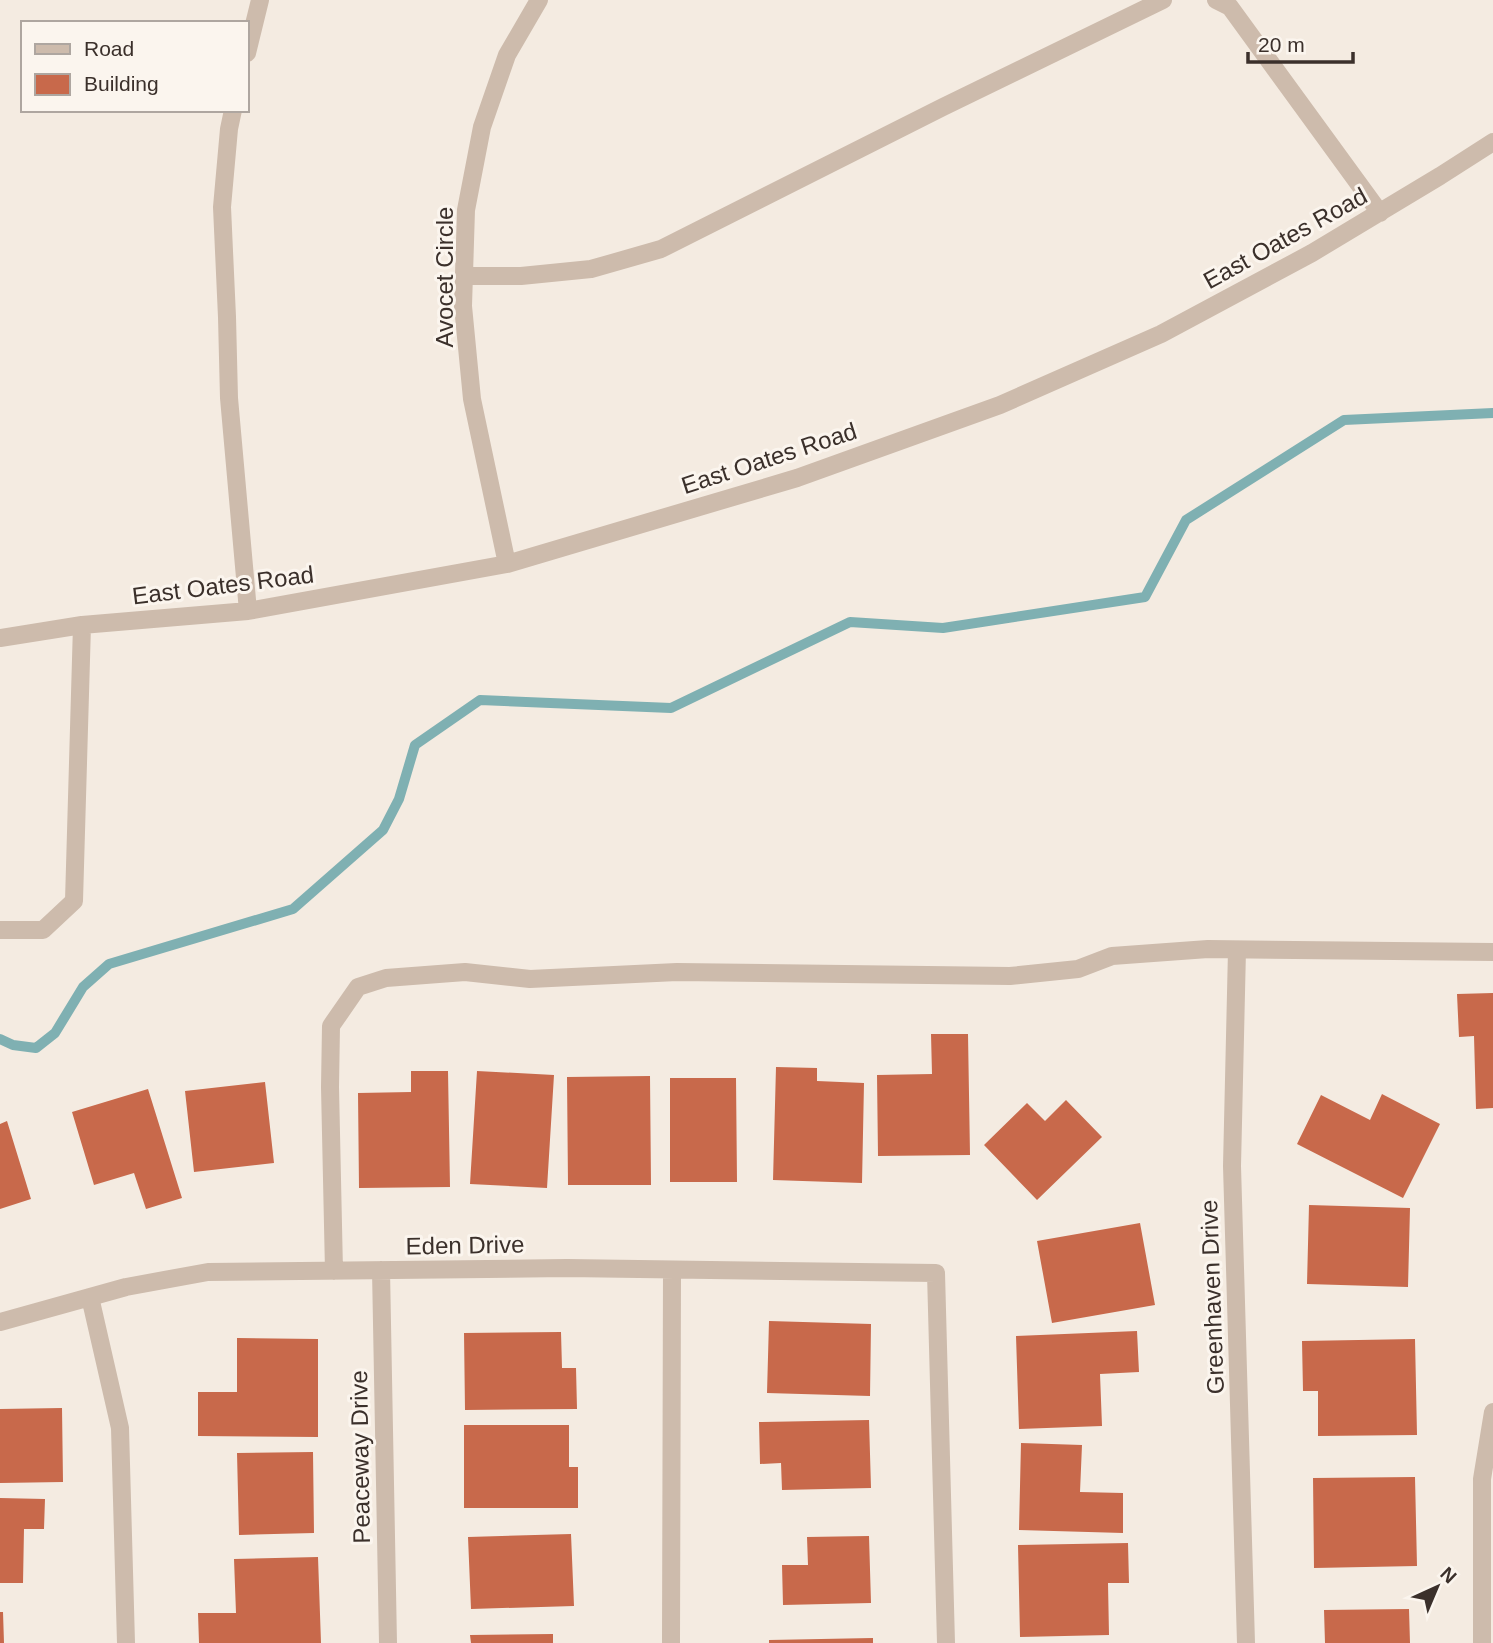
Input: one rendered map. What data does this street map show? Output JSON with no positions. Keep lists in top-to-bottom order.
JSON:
{
  "streets": {
    "street": [
      "East Oates Road",
      "Avocet Circle",
      "Eden Drive",
      "Greenhaven Drive",
      "Peaceway Drive"
    ]
  },
  "crossings": [
    ["East Oates Road", "Avocet Circle"],
    ["Eden Drive", "Peaceway Drive"]
  ],
  "legend": ["Road", "Building"],
  "scale_bar": "20 m",
  "north": "top right"
}
